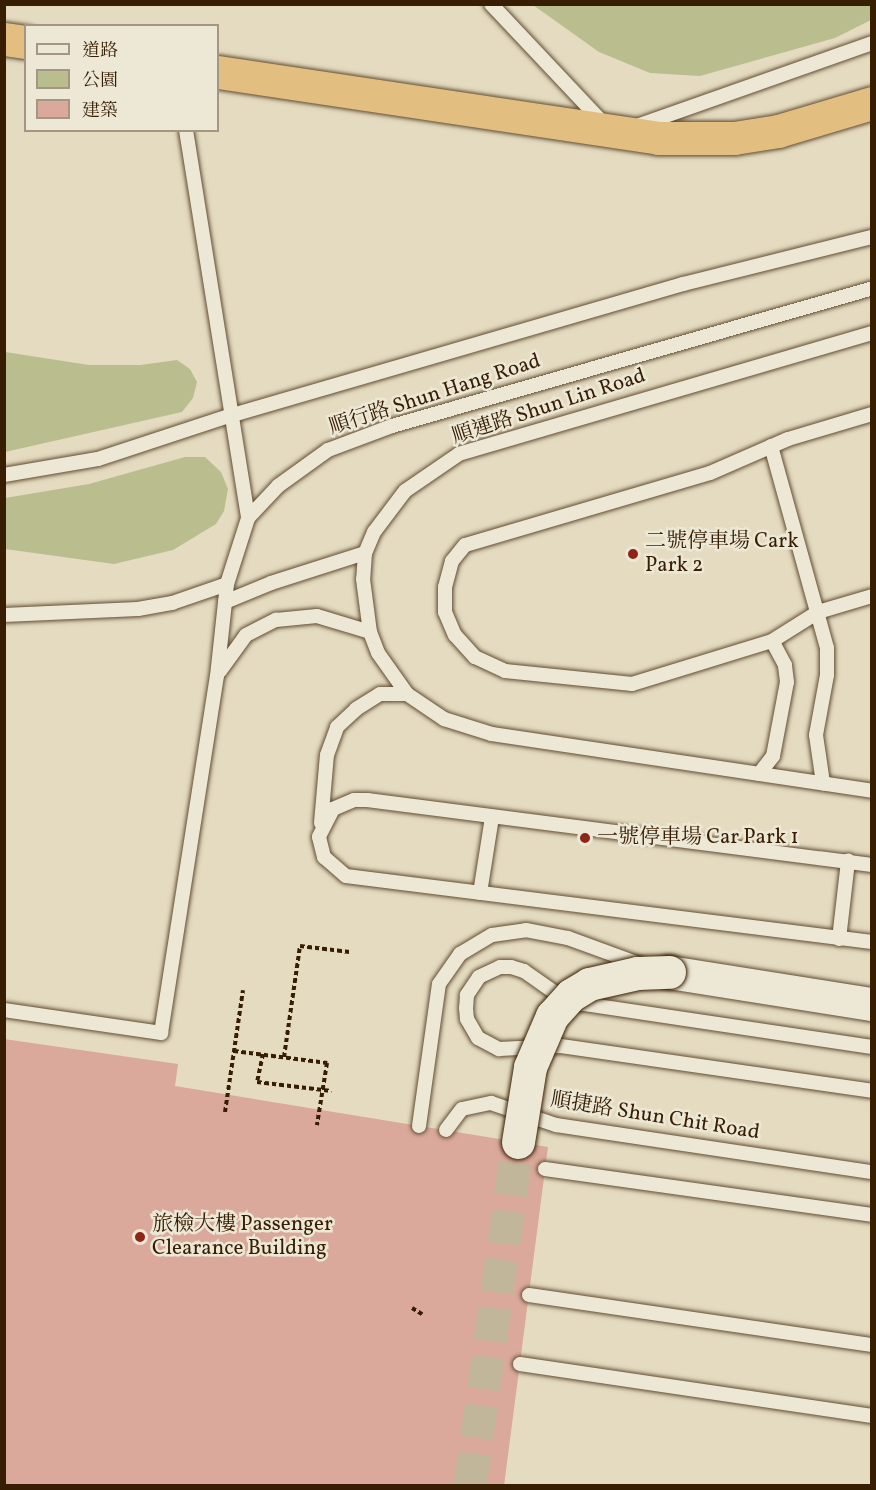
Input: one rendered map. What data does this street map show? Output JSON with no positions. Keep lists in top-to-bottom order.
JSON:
{
  "streets": {
    "lane": ["順行路 Shun Hang Road", "順連路 Shun Lin Road", "順捷路 Shun Chit Road"]
  },
  "places": ["二號停車場 Cark Park 2", "一號停車場 Car Park 1", "旅檢大樓 Passenger Clearance Building"],
  "legend": ["道路", "公園", "建築"]
}
